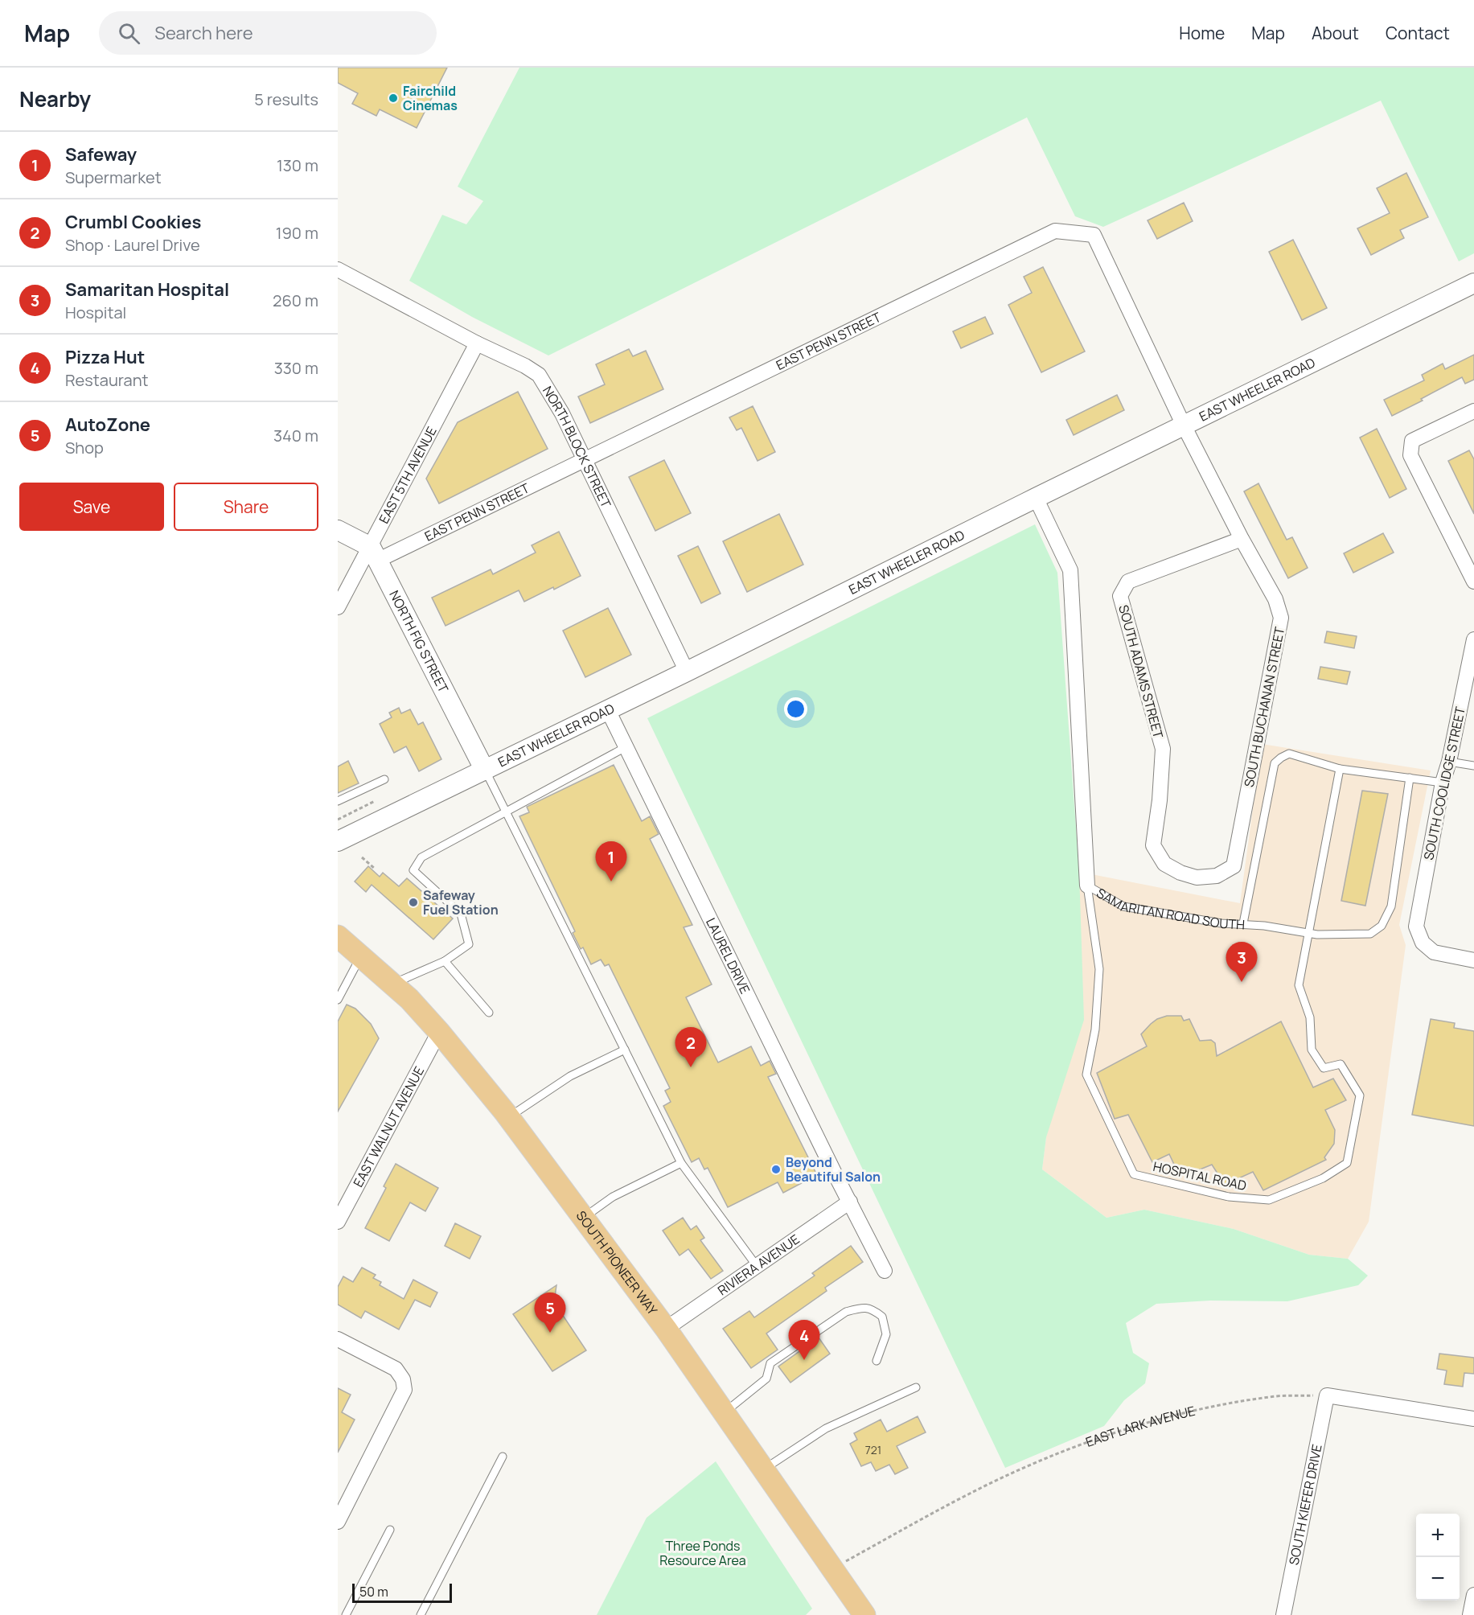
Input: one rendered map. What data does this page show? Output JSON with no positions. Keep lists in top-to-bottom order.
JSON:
{
  "streets": {
    "main road": ["EAST WHEELER ROAD", "NORTH FIG STREET", "SOUTH PIONEER WAY"],
    "street": [
      "EAST PENN STREET",
      "NORTH BLOCK STREET",
      "EAST 5TH AVENUE",
      "SOUTH ADAMS STREET",
      "SOUTH BUCHANAN STREET",
      "SOUTH COOLIDGE STREET",
      "SAMARITAN ROAD SOUTH",
      "LAUREL DRIVE",
      "EAST WALNUT AVENUE",
      "RIVIERA AVENUE",
      "SOUTH KIEFER DRIVE"
    ],
    "lane": ["HOSPITAL ROAD"],
    "path": ["EAST LARK AVENUE"]
  },
  "crossings": [
    ["EAST PENN STREET", "EAST WHEELER ROAD"],
    ["EAST PENN STREET", "NORTH BLOCK STREET"],
    ["EAST PENN STREET", "EAST 5TH AVENUE"],
    ["EAST PENN STREET", "NORTH FIG STREET"],
    ["EAST PENN STREET", "SOUTH BUCHANAN STREET"],
    ["EAST WHEELER ROAD", "NORTH BLOCK STREET"],
    ["EAST WHEELER ROAD", "NORTH FIG STREET"],
    ["EAST WHEELER ROAD", "SOUTH BUCHANAN STREET"],
    ["EAST WHEELER ROAD", "SAMARITAN ROAD SOUTH"],
    ["EAST WHEELER ROAD", "LAUREL DRIVE"],
    ["NORTH BLOCK STREET", "EAST 5TH AVENUE"],
    ["EAST 5TH AVENUE", "NORTH FIG STREET"],
    ["SOUTH ADAMS STREET", "SOUTH BUCHANAN STREET"],
    ["SAMARITAN ROAD SOUTH", "HOSPITAL ROAD"],
    ["LAUREL DRIVE", "RIVIERA AVENUE"],
    ["EAST WALNUT AVENUE", "SOUTH PIONEER WAY"],
    ["SOUTH PIONEER WAY", "RIVIERA AVENUE"],
    ["SOUTH PIONEER WAY", "EAST LARK AVENUE"],
    ["EAST LARK AVENUE", "SOUTH KIEFER DRIVE"]
  ],
  "parks": ["Three Ponds Resource Area"],
  "places": ["Fairchild Cinemas", "Safeway Fuel Station", "Beyond Beautiful Salon"],
  "house_numbers": ["721"],
  "scale_bar": "50 m",
  "page": {
    "header": "Map",
    "search": "Search here",
    "nav": [
      "Home",
      "Map",
      "About",
      "Contact"
    ],
    "heading": ["Nearby", "5 results"],
    "list": [
      {
        "mark": "1",
        "name": "Safeway",
        "note": "Supermarket",
        "value": "130 m"
      },
      {
        "mark": "2",
        "name": "Crumbl Cookies",
        "note": "Shop · Laurel Drive",
        "value": "190 m"
      },
      {
        "mark": "3",
        "name": "Samaritan Hospital",
        "note": "Hospital",
        "value": "260 m"
      },
      {
        "mark": "4",
        "name": "Pizza Hut",
        "note": "Restaurant",
        "value": "330 m"
      },
      {
        "mark": "5",
        "name": "AutoZone",
        "note": "Shop",
        "value": "340 m"
      }
    ],
    "buttons": ["Save", "Share"],
    "pins": [
      "1",
      "3",
      "2",
      "5",
      "4"
    ],
    "map_buttons": ["+", "−"],
    "scale": "50 m"
  }
}
